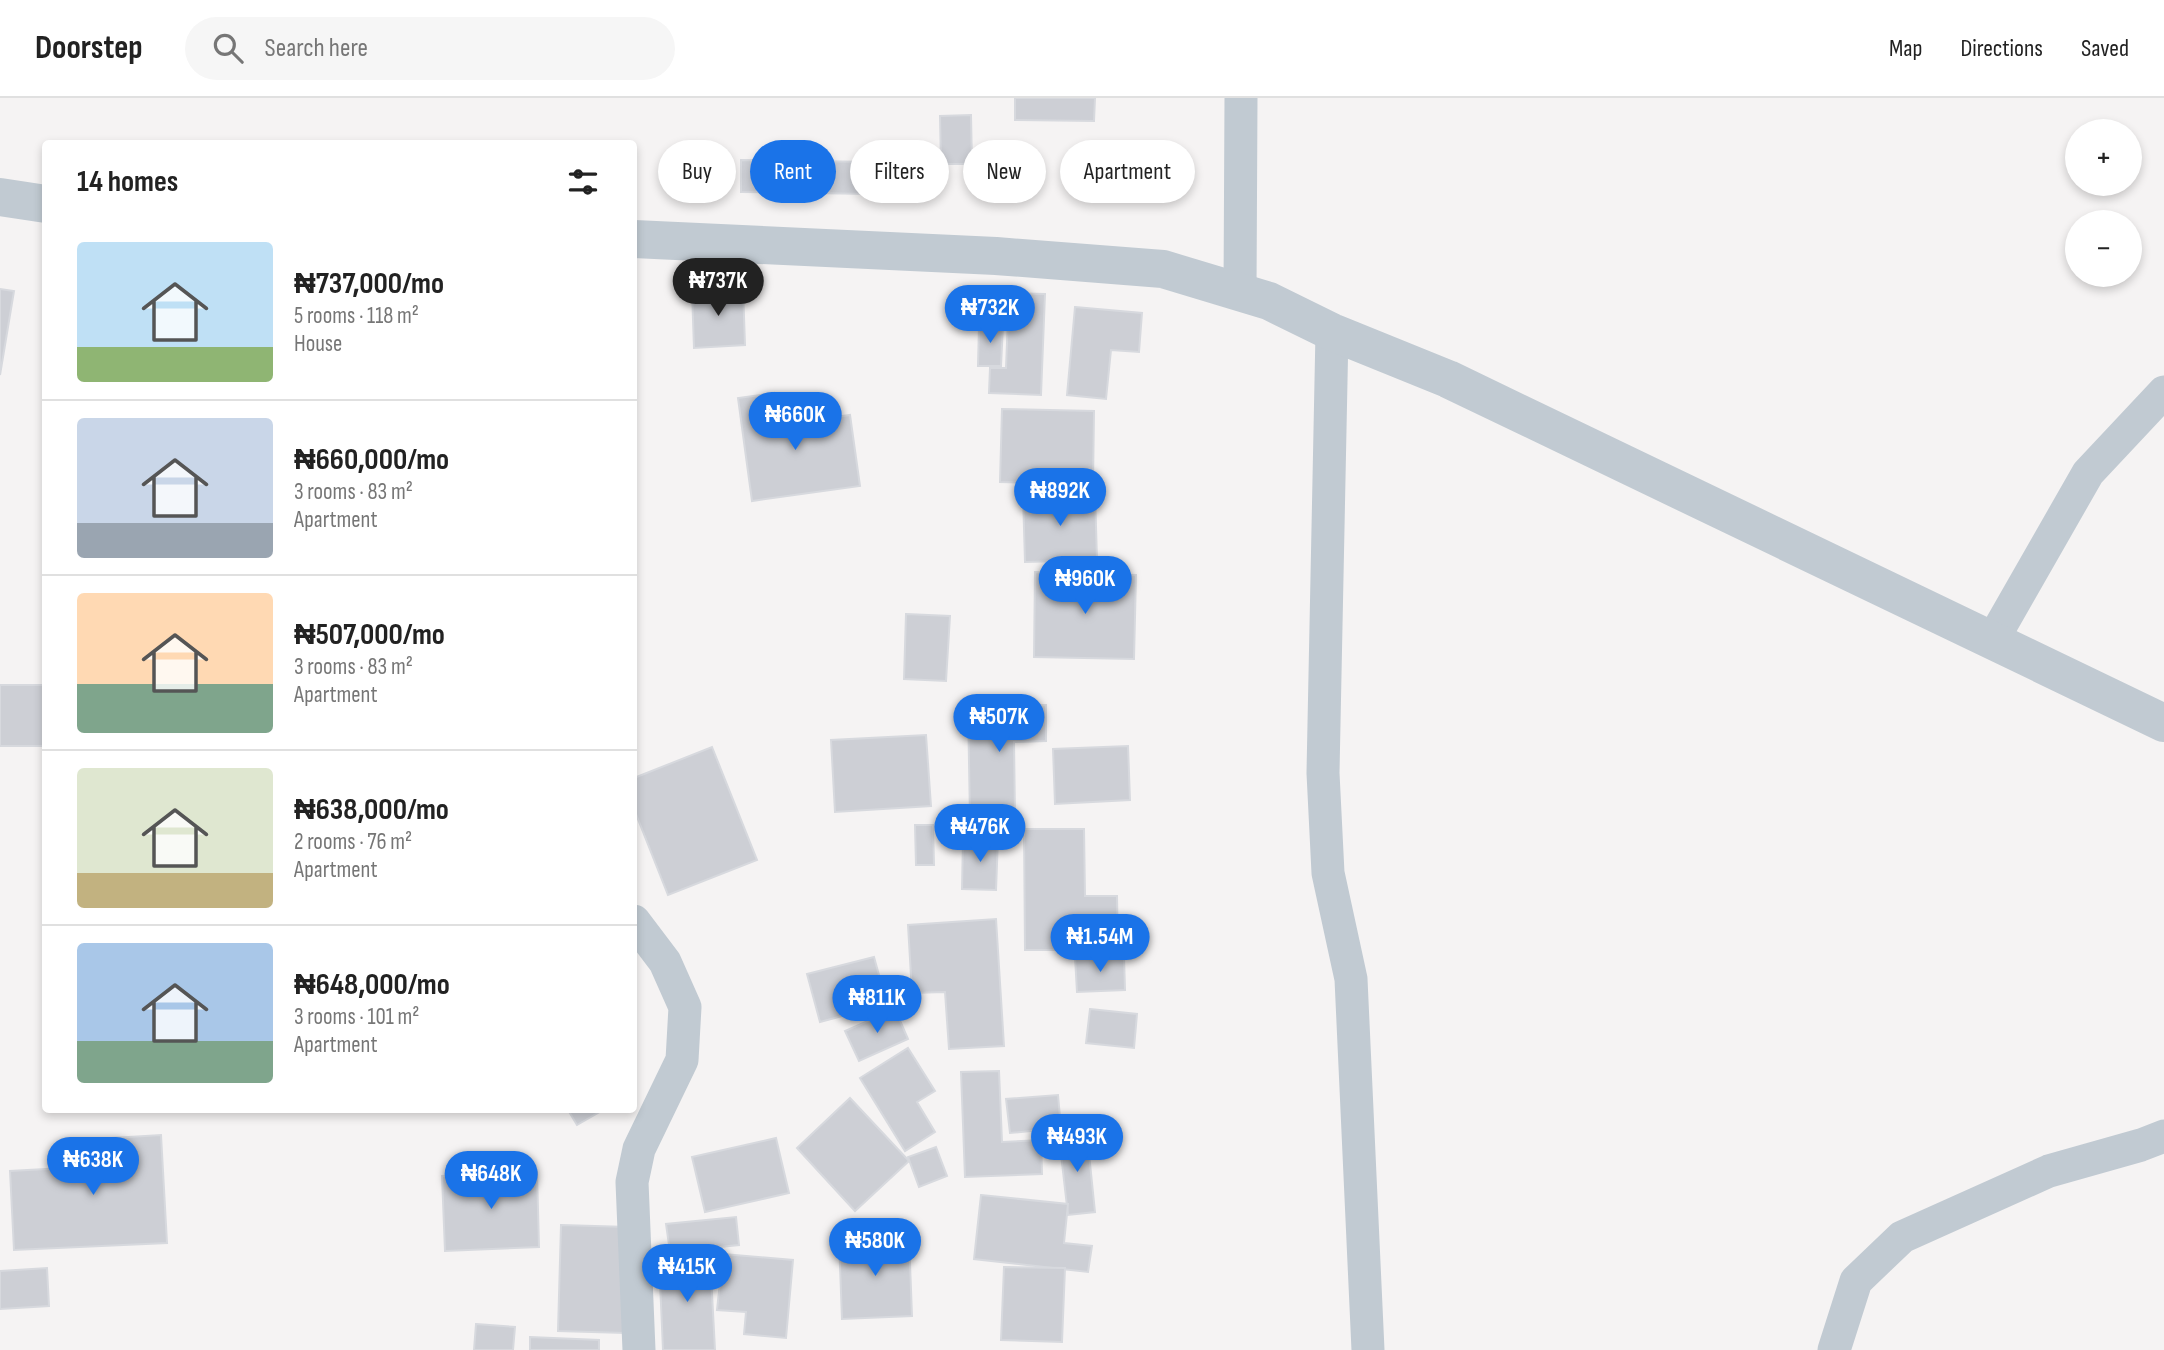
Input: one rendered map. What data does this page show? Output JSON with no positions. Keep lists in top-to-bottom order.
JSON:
{
  "page": {
    "header": "Doorstep",
    "search": "Search here",
    "nav": ["Map", "Directions", "Saved"],
    "map_buttons": ["+", "−"],
    "chip": [
      "Buy",
      "Rent",
      "Filters",
      "New",
      "Apartment"
    ],
    "heading": "14 homes",
    "list": [
      {
        "name": "₦737,000/mo",
        "note": "5 rooms · 118 m² · House"
      },
      {
        "name": "₦660,000/mo",
        "note": "3 rooms · 83 m² · Apartment"
      },
      {
        "name": "₦507,000/mo",
        "note": "3 rooms · 83 m² · Apartment"
      },
      {
        "name": "₦638,000/mo",
        "note": "2 rooms · 76 m² · Apartment"
      },
      {
        "name": "₦648,000/mo",
        "note": "3 rooms · 101 m² · Apartment"
      }
    ],
    "price": [
      "₦737K",
      "₦732K",
      "₦660K",
      "₦892K",
      "₦960K",
      "₦507K",
      "₦476K",
      "₦1.54M",
      "₦811K",
      "₦493K",
      "₦638K",
      "₦648K",
      "₦580K",
      "₦415K"
    ]
  }
}
